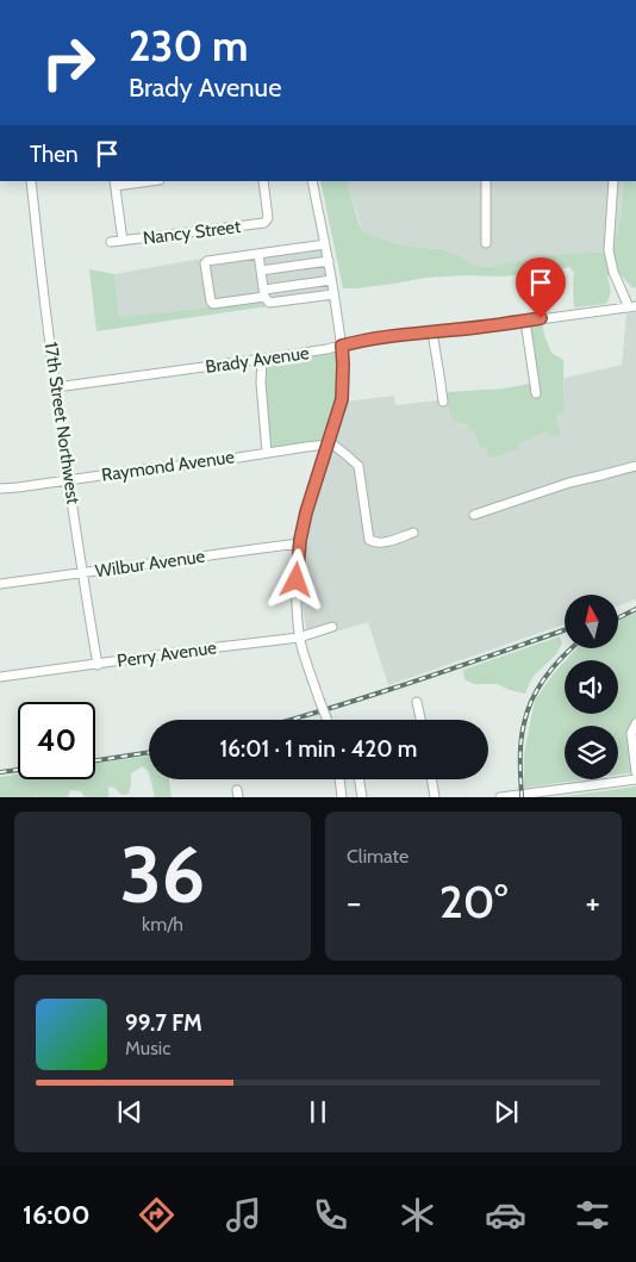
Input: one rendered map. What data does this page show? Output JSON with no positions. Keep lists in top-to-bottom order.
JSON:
{
  "streets": {
    "street": [
      "Nancy Street",
      "Brady Avenue",
      "17th Street Northwest",
      "Raymond Avenue",
      "Wilbur Avenue",
      "Perry Avenue"
    ]
  },
  "crossings": [
    ["Brady Avenue", "17th Street Northwest"],
    ["17th Street Northwest", "Raymond Avenue"],
    ["17th Street Northwest", "Wilbur Avenue"],
    ["17th Street Northwest", "Perry Avenue"]
  ],
  "north": "top",
  "page": {
    "turn": ["230 m", "Brady Avenue"],
    "then": "Then",
    "limit": "40",
    "trip": "16:01 · 1 min · 420 m",
    "tile": [
      ["36", "km/h"],
      "Climate"
    ],
    "heat": ["−", "20°", "+"],
    "song": ["99.7 FM", "Music"],
    "tabs": "16:00"
  }
}
